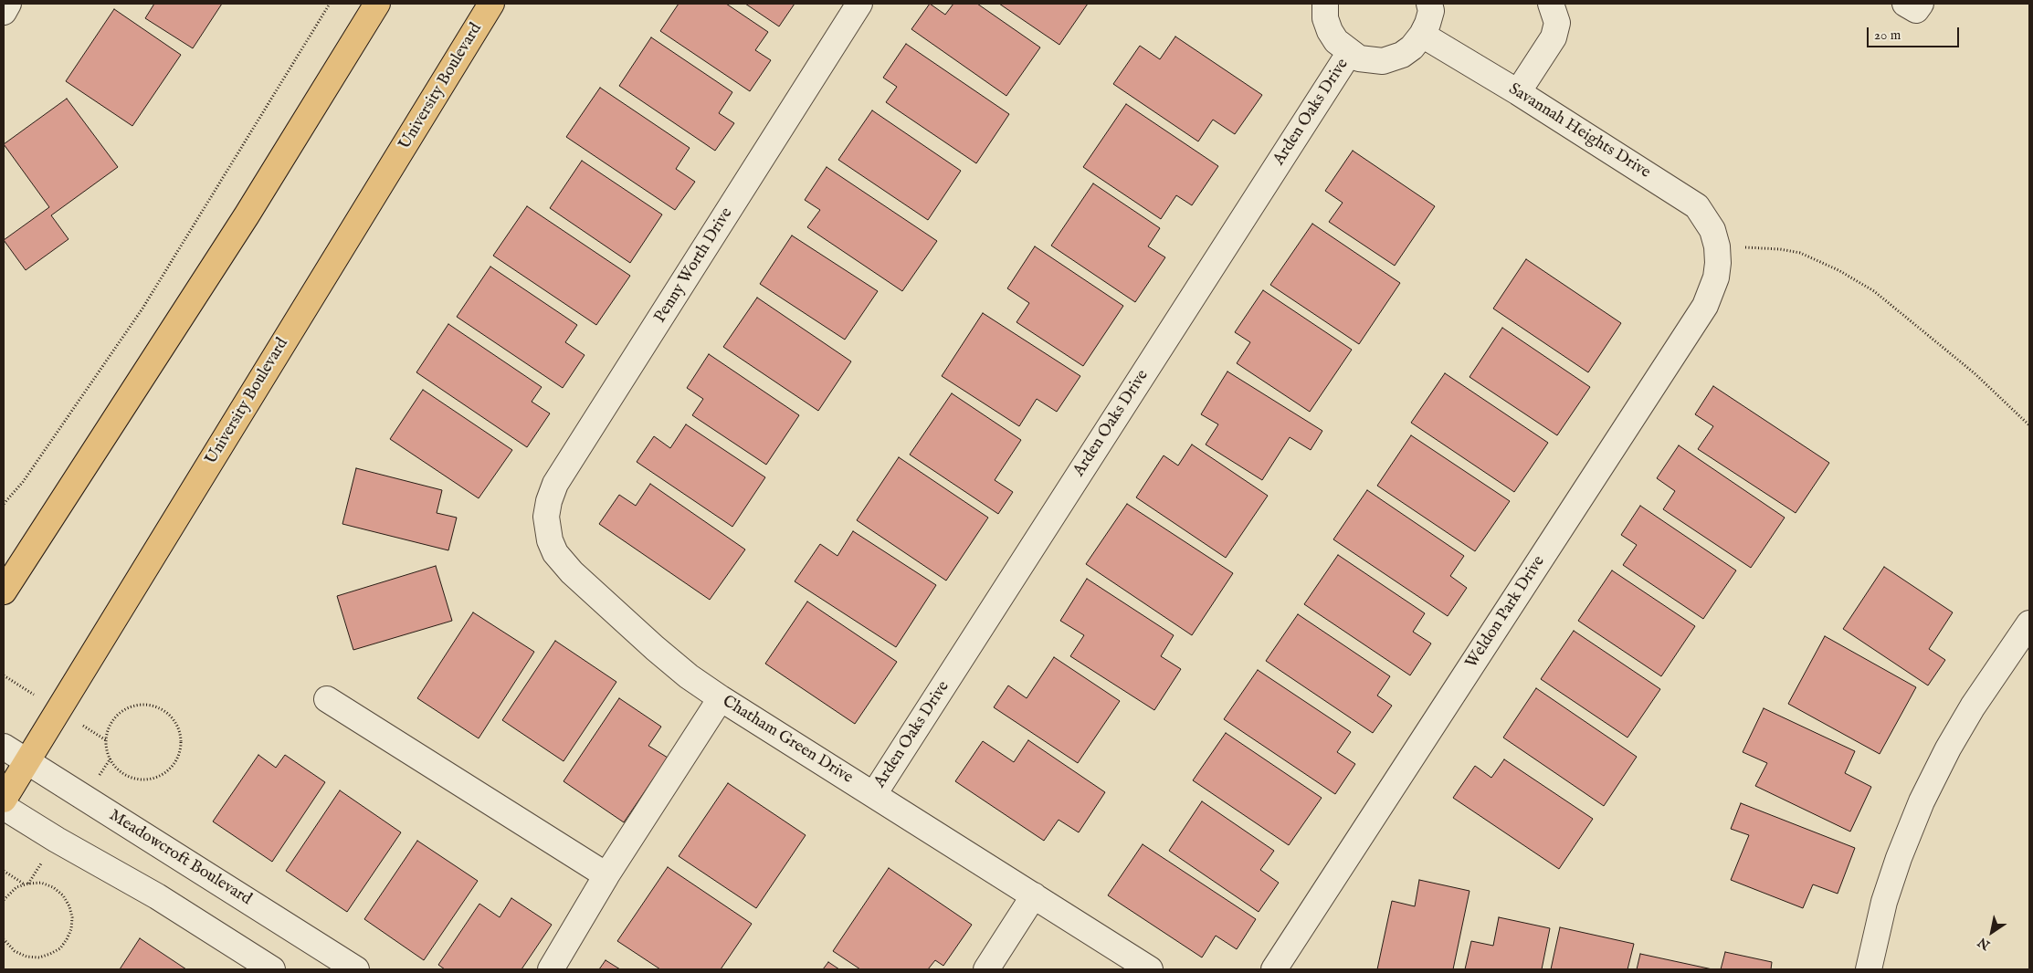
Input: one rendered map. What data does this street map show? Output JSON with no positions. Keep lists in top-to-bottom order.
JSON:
{
  "streets": {
    "main road": ["University Boulevard"],
    "street": [
      "Arden Oaks Drive",
      "Savannah Heights Drive",
      "Penny Worth Drive",
      "Weldon Park Drive",
      "Chatham Green Drive",
      "Meadowcroft Boulevard"
    ]
  },
  "crossings": [
    ["University Boulevard", "Meadowcroft Boulevard"],
    ["Arden Oaks Drive", "Chatham Green Drive"],
    ["Savannah Heights Drive", "Weldon Park Drive"],
    ["Penny Worth Drive", "Chatham Green Drive"]
  ],
  "scale_bar": "20 m",
  "north": "bottom left"
}
